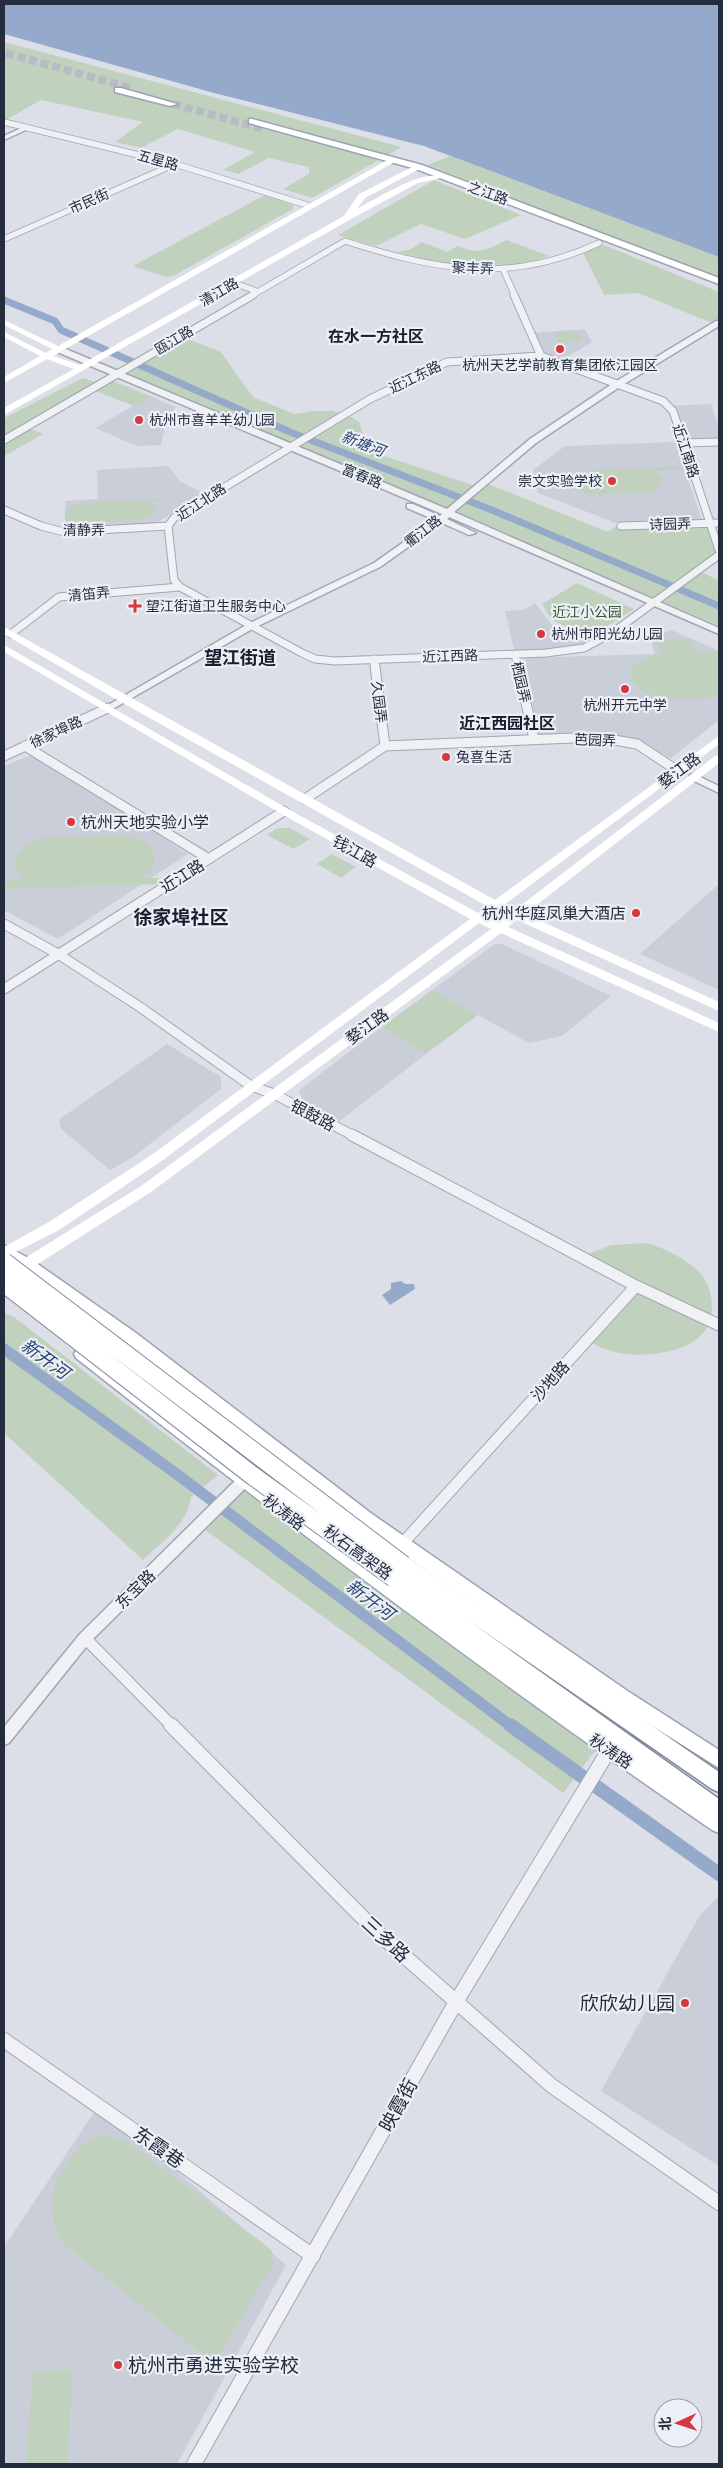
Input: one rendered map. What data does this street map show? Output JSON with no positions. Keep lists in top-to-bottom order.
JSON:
{
  "streets": {
    "highway": ["秋石高架路"],
    "main road": [
      "之江路",
      "清江路",
      "富春路",
      "婺江路",
      "钱江路",
      "秋涛路"
    ],
    "street": [
      "五星路",
      "市民街",
      "聚丰弄",
      "瓯江路",
      "近江东路",
      "近江南路",
      "近江北路",
      "诗园弄",
      "清静弄",
      "衢江路",
      "清笛弄",
      "近江西路",
      "栖园弄",
      "久园弄",
      "徐家埠路",
      "芭园弄",
      "近江路",
      "银鼓路",
      "沙地路",
      "东宝路",
      "三多路",
      "映霞街",
      "东霞巷"
    ]
  },
  "crossings": [
    ["五星路", "市民街"],
    ["五星路", "清江路"],
    ["之江路", "聚丰弄"],
    ["之江路", "清江路"],
    ["聚丰弄", "瓯江路"],
    ["清江路", "富春路"],
    ["瓯江路", "富春路"],
    ["近江东路", "近江南路"],
    ["近江东路", "富春路"],
    ["近江东路", "近江北路"],
    ["近江东路", "衢江路"],
    ["近江南路", "诗园弄"],
    ["近江南路", "衢江路"],
    ["富春路", "近江北路"],
    ["富春路", "衢江路"],
    ["富春路", "近江西路"],
    ["近江北路", "清静弄"],
    ["近江北路", "清笛弄"],
    ["衢江路", "近江西路"],
    ["衢江路", "徐家埠路"],
    ["衢江路", "钱江路"],
    ["清笛弄", "钱江路"],
    ["近江西路", "栖园弄"],
    ["近江西路", "久园弄"],
    ["栖园弄", "芭园弄"],
    ["久园弄", "芭园弄"],
    ["徐家埠路", "钱江路"],
    ["芭园弄", "婺江路"],
    ["婺江路", "钱江路"],
    ["婺江路", "银鼓路"],
    ["婺江路", "秋石高架路"],
    ["钱江路", "近江路"],
    ["近江路", "银鼓路"],
    ["银鼓路", "沙地路"],
    ["秋涛路", "东宝路"],
    ["秋涛路", "映霞街"],
    ["东宝路", "三多路"],
    ["三多路", "映霞街"],
    ["映霞街", "东霞巷"]
  ],
  "districts": [
    "在水一方社区",
    "望江街道",
    "近江西园社区",
    "徐家埠社区"
  ],
  "water": ["新塘河", "新开河"],
  "parks": ["近江小公园"],
  "places": {
    "other": [
      "杭州天艺学前教育集团依江园区",
      "杭州市喜羊羊幼儿园",
      "崇文实验学校",
      "杭州市阳光幼儿园",
      "杭州开元中学",
      "兔喜生活",
      "杭州天地实验小学",
      "杭州华庭凤巢大酒店",
      "欣欣幼儿园",
      "杭州市勇进实验学校"
    ],
    "health": ["望江街道卫生服务中心"]
  },
  "north": "left"
}
